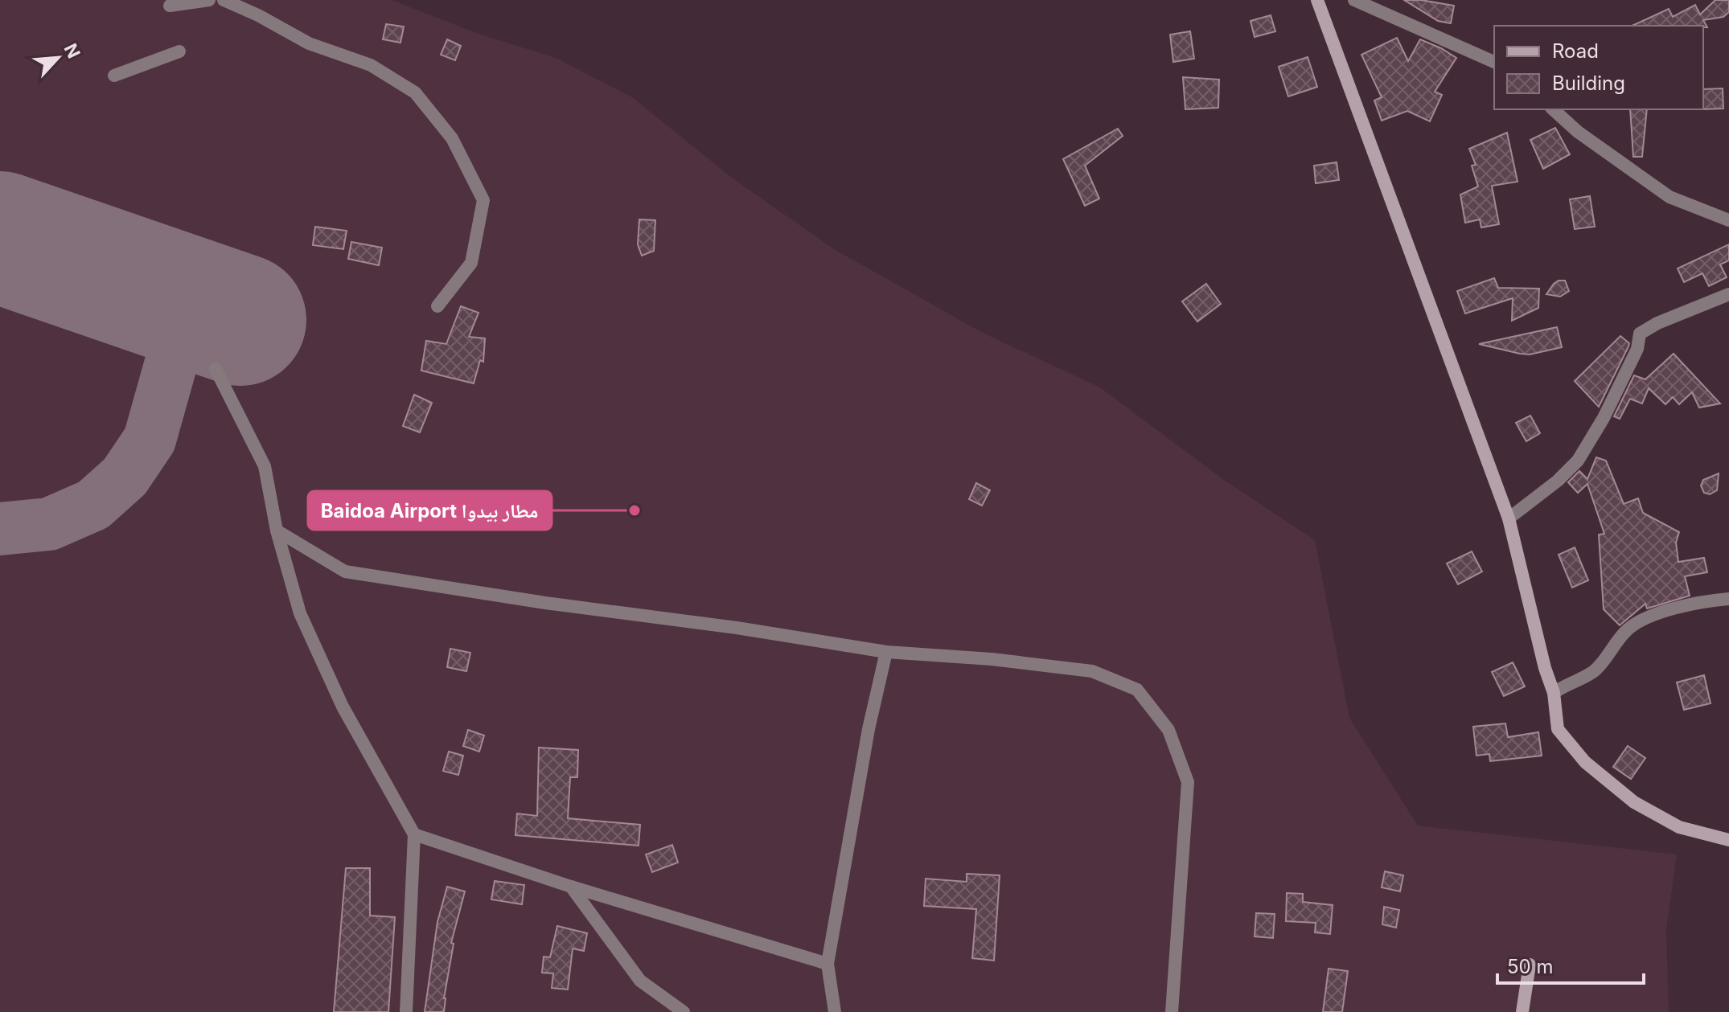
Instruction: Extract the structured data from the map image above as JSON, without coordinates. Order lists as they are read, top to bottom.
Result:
{
  "places": ["Baidoa Airport مطار بيدوا"],
  "legend": ["Road", "Building"],
  "scale_bar": "50 m",
  "north": "top right"
}
